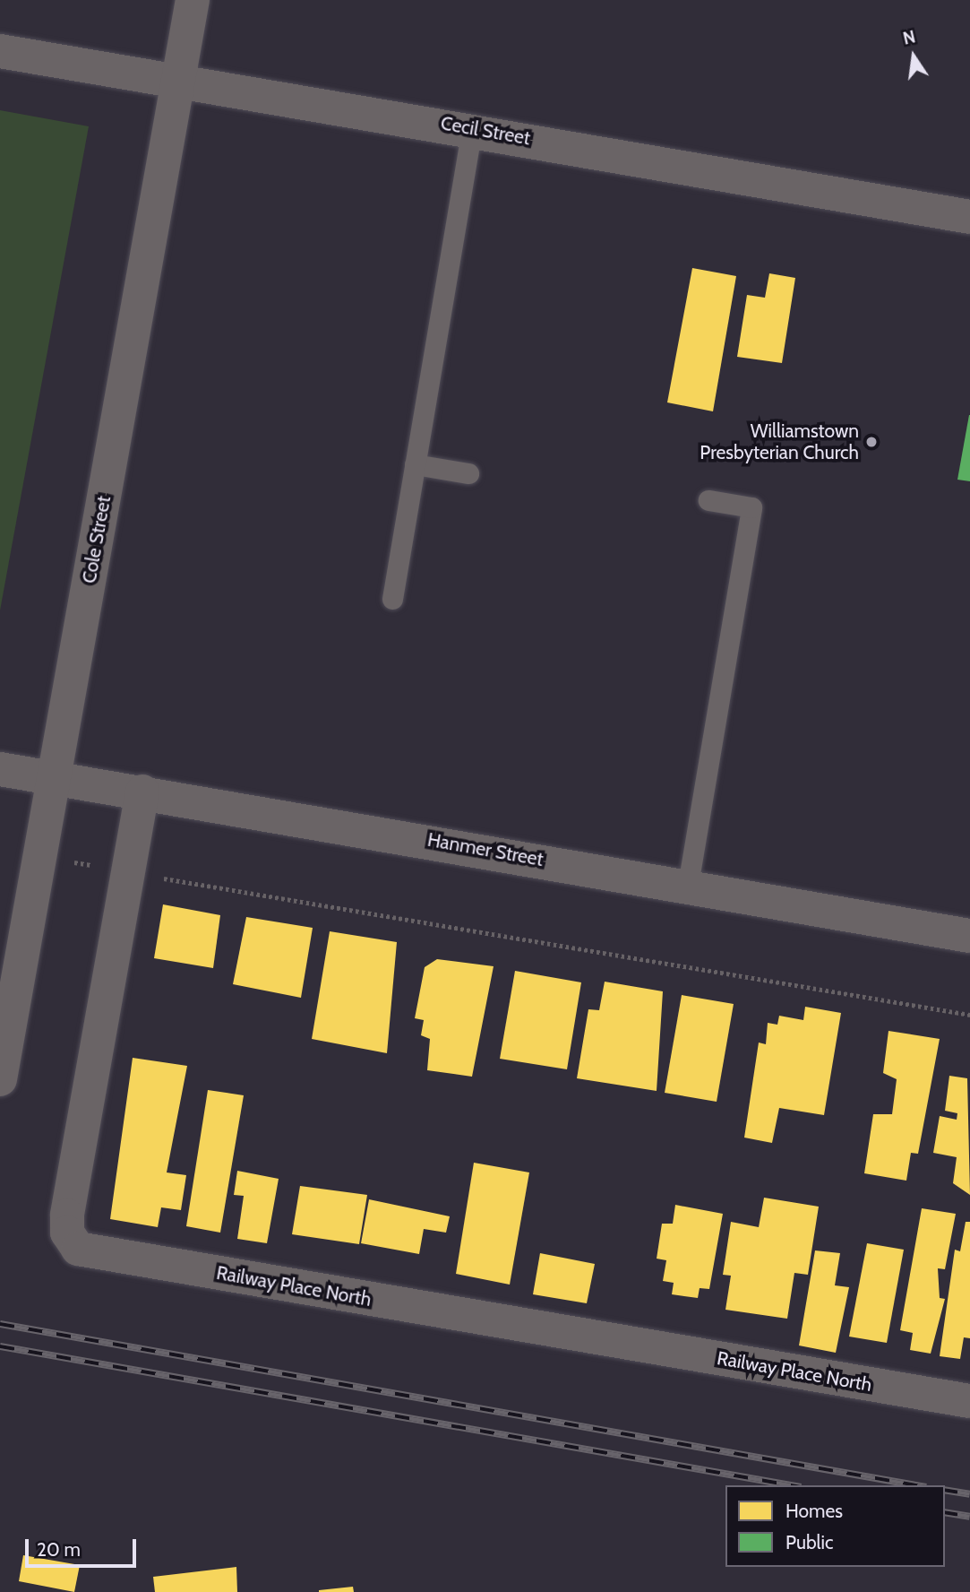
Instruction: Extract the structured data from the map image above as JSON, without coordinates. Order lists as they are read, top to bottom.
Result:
{
  "streets": {
    "street": [
      "Cecil Street",
      "Cole Street",
      "Hanmer Street",
      "Railway Place North"
    ]
  },
  "crossings": [
    ["Cecil Street", "Cole Street"],
    ["Cole Street", "Hanmer Street"],
    ["Hanmer Street", "Railway Place North"]
  ],
  "places": ["Williamstown Presbyterian Church"],
  "legend": ["Homes", "Public"],
  "scale_bar": "20 m",
  "north": "top"
}
